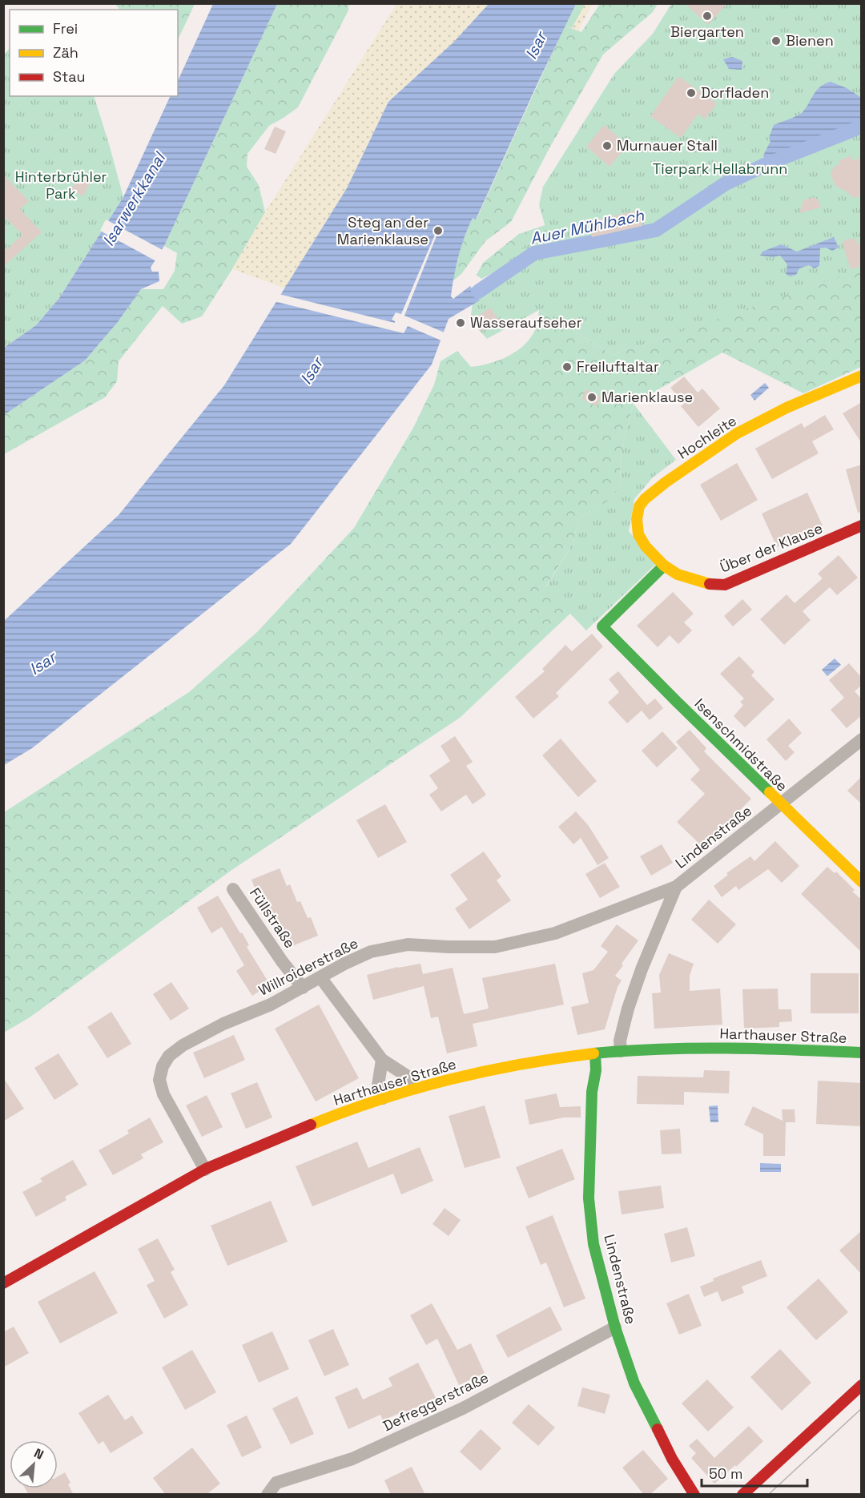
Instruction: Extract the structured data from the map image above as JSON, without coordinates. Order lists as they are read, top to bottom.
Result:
{
  "streets": {
    "street": [
      "Hochleite",
      "Über der Klause",
      "Isenschmidstraße",
      "Lindenstraße",
      "Füllstraße",
      "Willroiderstraße",
      "Harthauser Straße",
      "Defreggerstraße"
    ]
  },
  "crossings": [
    ["Hochleite", "Über der Klause"],
    ["Hochleite", "Isenschmidstraße"],
    ["Über der Klause", "Isenschmidstraße"],
    ["Isenschmidstraße", "Lindenstraße"],
    ["Lindenstraße", "Willroiderstraße"],
    ["Lindenstraße", "Harthauser Straße"],
    ["Lindenstraße", "Defreggerstraße"],
    ["Füllstraße", "Willroiderstraße"],
    ["Willroiderstraße", "Harthauser Straße"]
  ],
  "water": ["Isar", "Isarwerkkanal", "Auer Mühlbach"],
  "parks": ["Tierpark Hellabrunn", "Hinterbrühler Park"],
  "places": [
    "Biergarten",
    "Bienen",
    "Dorfladen",
    "Murnauer Stall",
    "Steg an der Marienklause",
    "Wasseraufseher",
    "Freiluftaltar",
    "Marienklause"
  ],
  "legend": ["Frei", "Zäh", "Stau"],
  "scale_bar": "50 m",
  "north": "top right"
}
